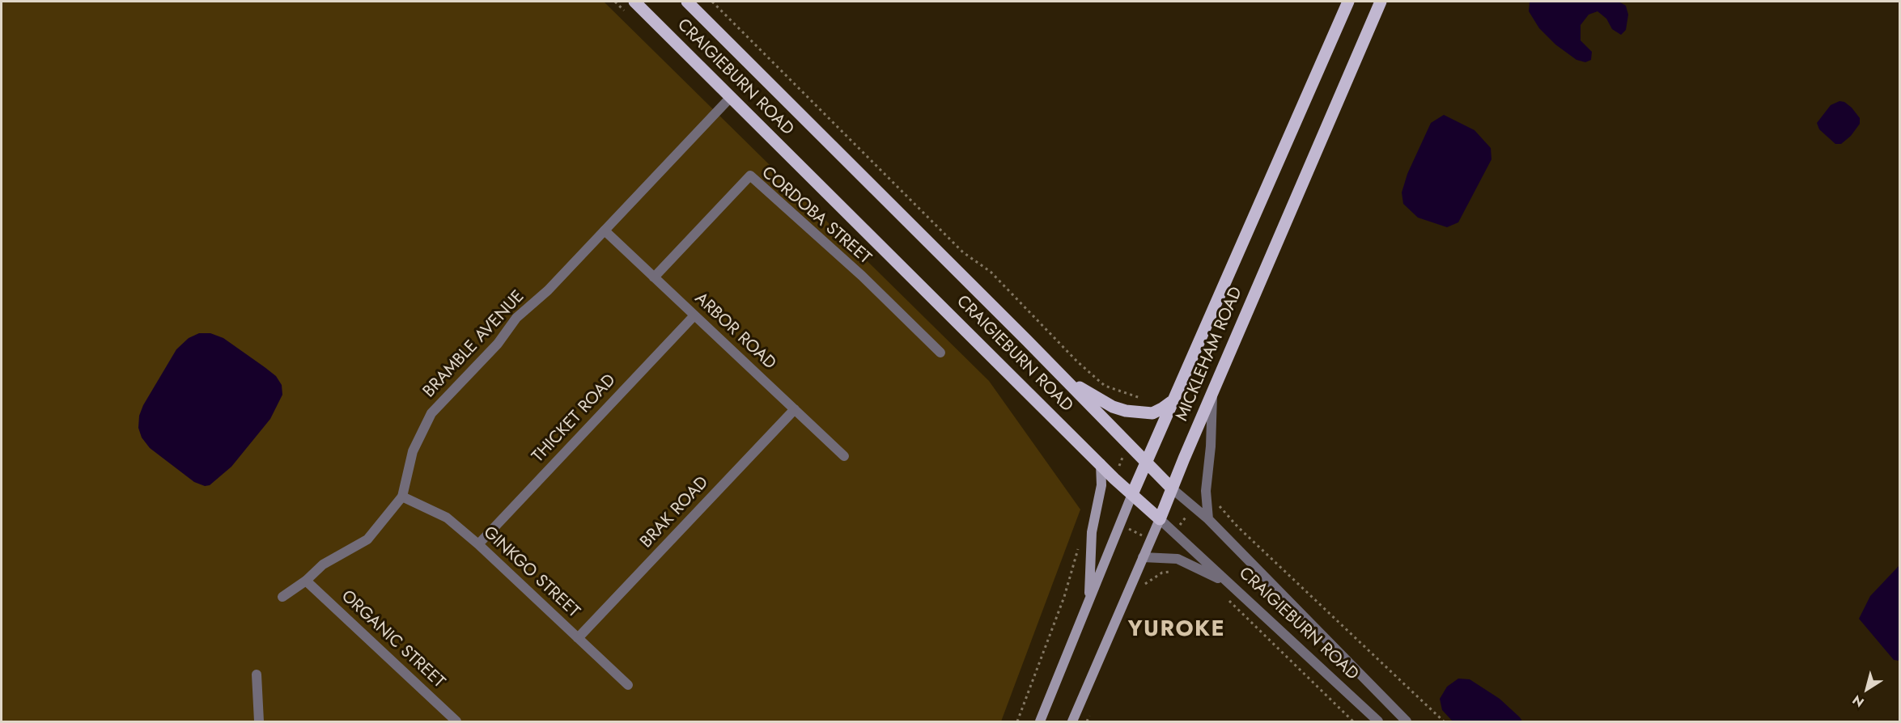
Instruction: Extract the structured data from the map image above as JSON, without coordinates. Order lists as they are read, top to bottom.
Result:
{
  "streets": {
    "main road": ["CRAIGIEBURN ROAD", "MICKLEHAM ROAD"],
    "street": [
      "CORDOBA STREET",
      "ARBOR ROAD",
      "BRAMBLE AVENUE",
      "THICKET ROAD",
      "BRAK ROAD",
      "GINKGO STREET",
      "ORGANIC STREET"
    ]
  },
  "crossings": [
    ["CRAIGIEBURN ROAD", "BRAMBLE AVENUE"],
    ["CRAIGIEBURN ROAD", "MICKLEHAM ROAD"],
    ["CORDOBA STREET", "ARBOR ROAD"],
    ["ARBOR ROAD", "BRAMBLE AVENUE"],
    ["ARBOR ROAD", "THICKET ROAD"],
    ["ARBOR ROAD", "BRAK ROAD"],
    ["BRAMBLE AVENUE", "GINKGO STREET"],
    ["BRAMBLE AVENUE", "ORGANIC STREET"],
    ["THICKET ROAD", "GINKGO STREET"],
    ["BRAK ROAD", "GINKGO STREET"]
  ],
  "districts": ["YUROKE"],
  "north": "bottom left"
}
